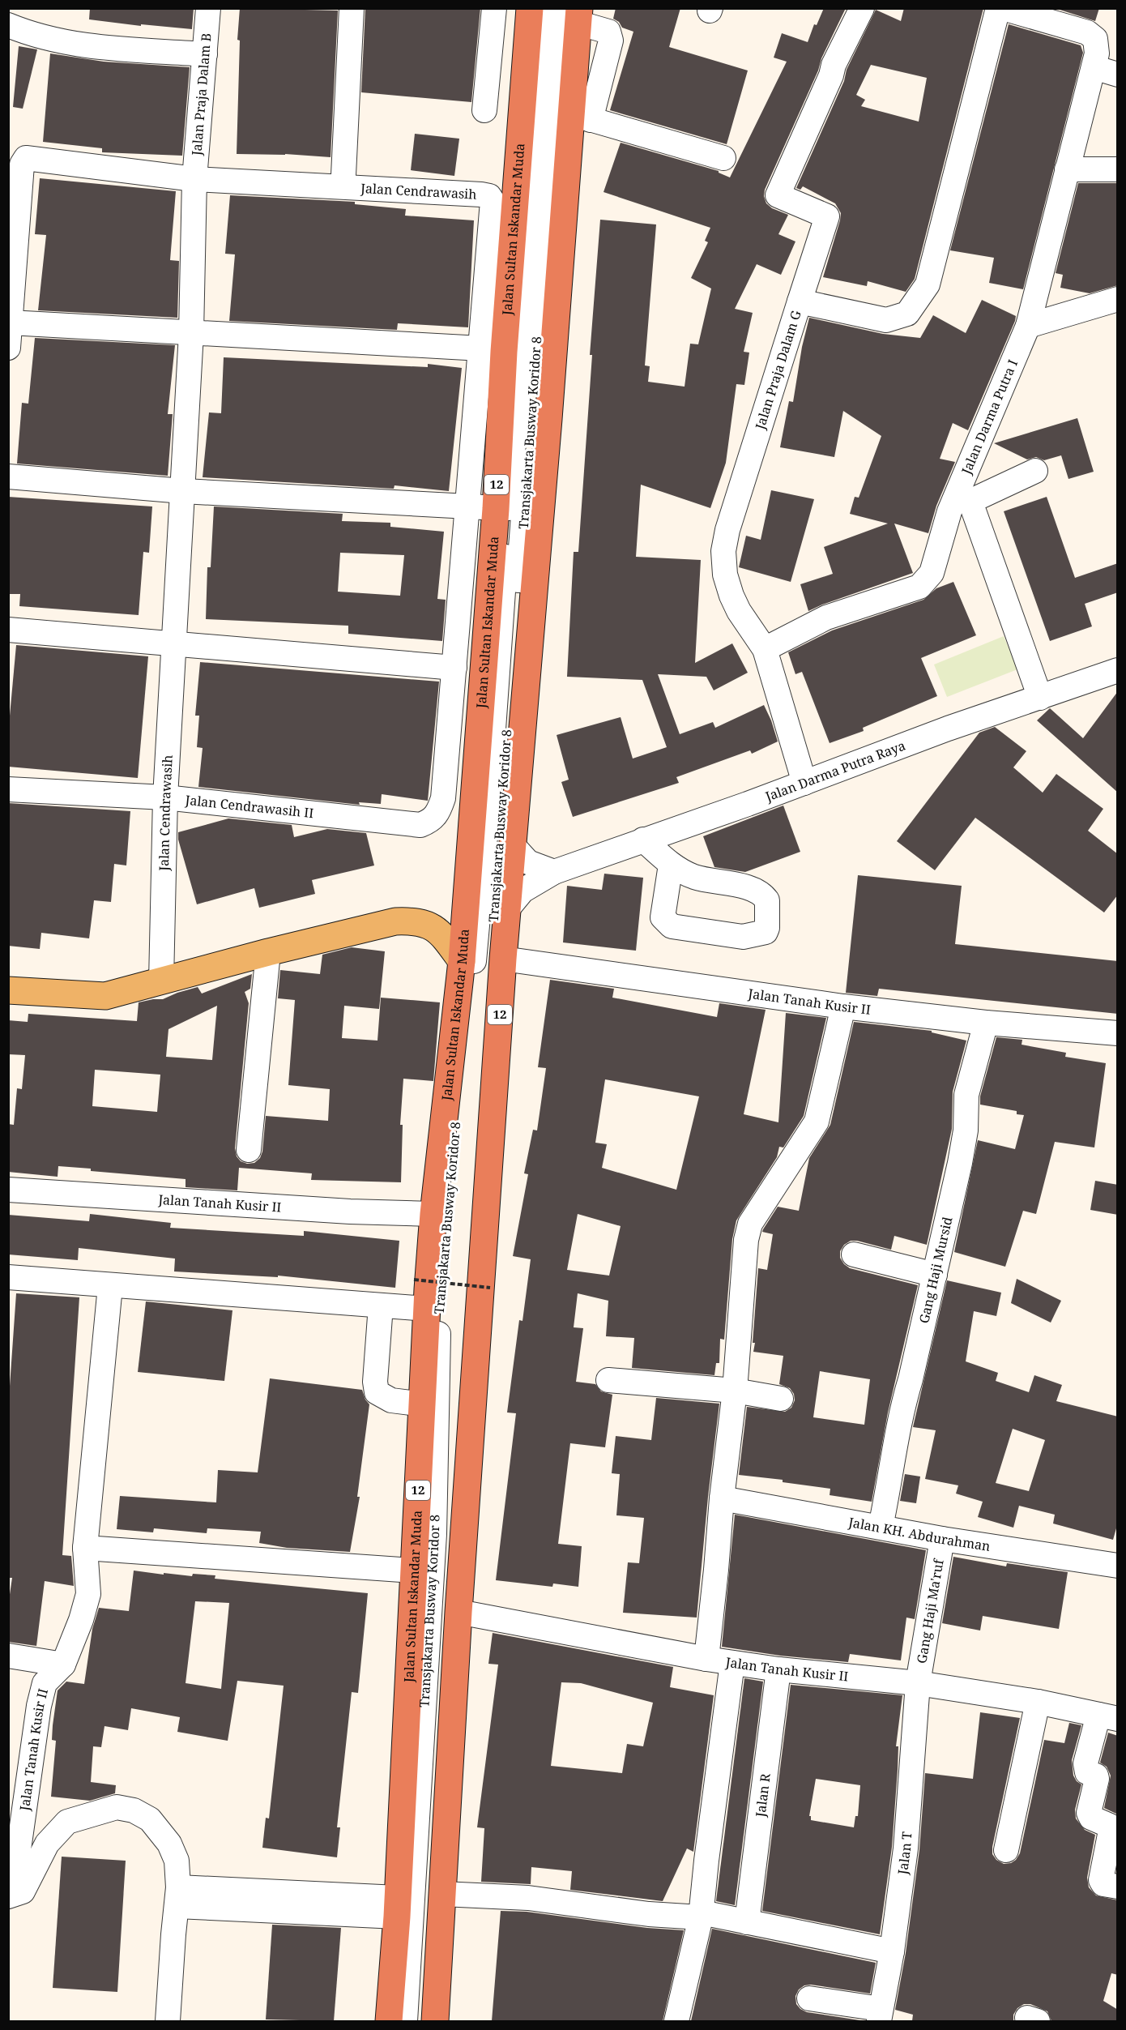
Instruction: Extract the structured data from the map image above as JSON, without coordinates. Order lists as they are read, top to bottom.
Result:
{
  "streets": {
    "highway": ["Jalan Sultan Iskandar Muda", "12"],
    "street": [
      "Jalan Praja Dalam B",
      "Jalan Cendrawasih",
      "Jalan Praja Dalam G",
      "Jalan Darma Putra I",
      "Transjakarta Busway Koridor 8",
      "Jalan Darma Putra Raya",
      "Jalan Cendrawasih II",
      "Jalan Tanah Kusir II",
      "Gang Haji Mursid",
      "Jalan KH. Abdurahman",
      "Gang Haji Ma'ruf",
      "Jalan R",
      "Jalan T"
    ]
  },
  "crossings": [
    ["Jalan Praja Dalam B", "Jalan Cendrawasih"],
    ["Jalan Cendrawasih", "Jalan Cendrawasih II"],
    ["Jalan Sultan Iskandar Muda", "Jalan Tanah Kusir II"],
    ["Jalan Praja Dalam G", "Jalan Darma Putra I"],
    ["Transjakarta Busway Koridor 8", "12"],
    ["12", "Jalan Darma Putra Raya"],
    ["12", "Jalan Tanah Kusir II"],
    ["Jalan Tanah Kusir II", "Gang Haji Mursid"],
    ["Jalan Tanah Kusir II", "Gang Haji Ma'ruf"],
    ["Jalan Tanah Kusir II", "Jalan R"],
    ["Jalan Tanah Kusir II", "Jalan T"],
    ["Gang Haji Mursid", "Jalan KH. Abdurahman"],
    ["Jalan KH. Abdurahman", "Gang Haji Ma'ruf"],
    ["Gang Haji Ma'ruf", "Jalan T"]
  ]
}
